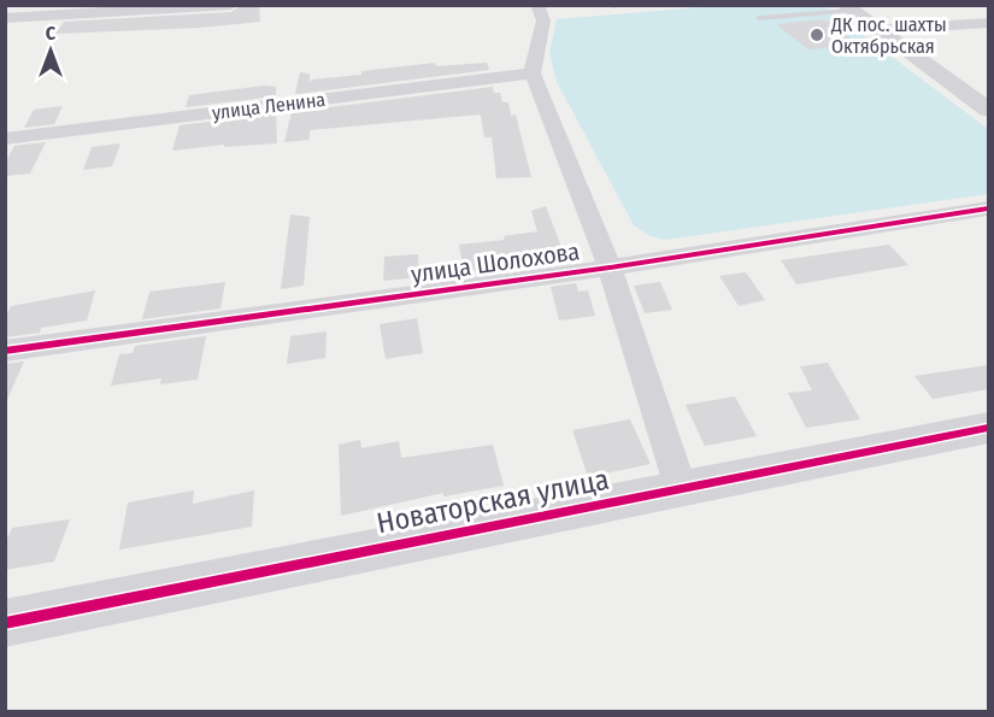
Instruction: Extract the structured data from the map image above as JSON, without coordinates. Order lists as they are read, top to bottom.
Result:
{
  "streets": {
    "street": ["улица Ленина", "улица Шолохова", "Новаторская улица"]
  },
  "places": ["ДК пос. шахты Октябрьская"],
  "north": "top"
}
